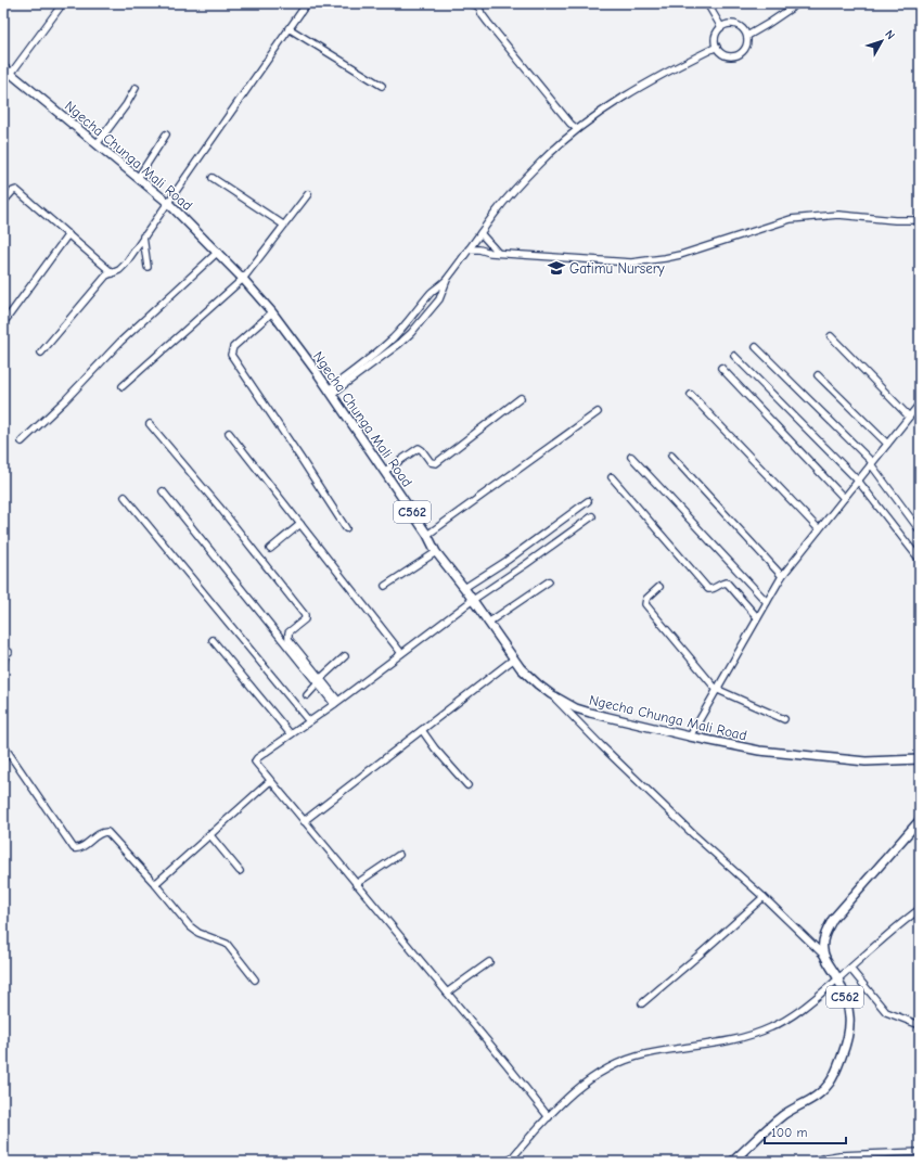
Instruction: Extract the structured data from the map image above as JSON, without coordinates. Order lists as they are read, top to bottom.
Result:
{
  "streets": {
    "main road": ["Ngecha Chunga Mali Road", "C562"]
  },
  "places": {
    "school or university": ["Gatimu Nursery"]
  },
  "scale_bar": "100 m",
  "north": "top right"
}
